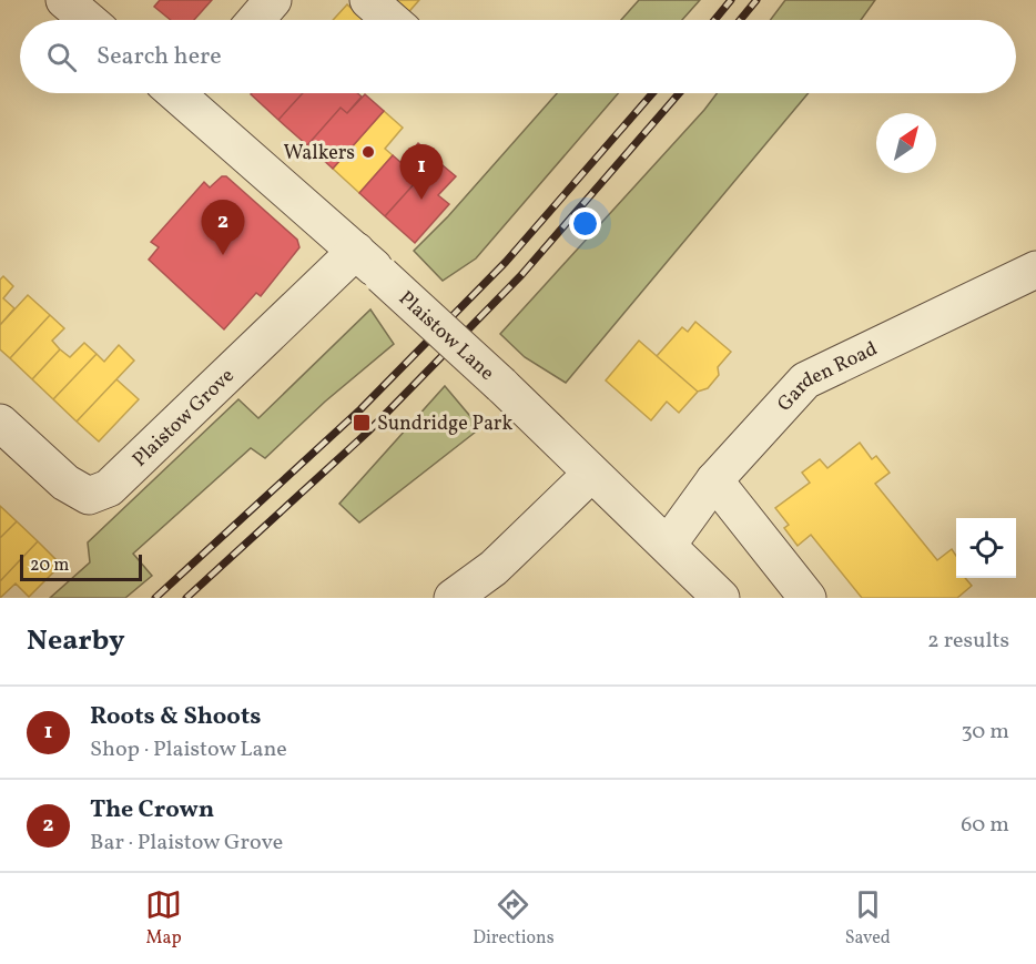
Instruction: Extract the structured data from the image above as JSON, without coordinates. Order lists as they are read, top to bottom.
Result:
{
  "streets": {
    "street": ["Plaistow Lane", "Garden Road", "Plaistow Grove"]
  },
  "crossings": [
    ["Plaistow Lane", "Garden Road"],
    ["Plaistow Lane", "Plaistow Grove"]
  ],
  "places": {
    "other": ["Walkers"],
    "transit": ["Sundridge Park"]
  },
  "scale_bar": "20 m",
  "north": "top right",
  "page": {
    "search": "Search here",
    "pins": ["1", "2"],
    "scale": "20 m",
    "heading": ["Nearby", "2 results"],
    "list": [
      {
        "mark": "1",
        "name": "Roots & Shoots",
        "note": "Shop · Plaistow Lane",
        "value": "30 m"
      },
      {
        "mark": "2",
        "name": "The Crown",
        "note": "Bar · Plaistow Grove",
        "value": "60 m"
      }
    ],
    "nav": ["Map", "Directions", "Saved"]
  }
}
